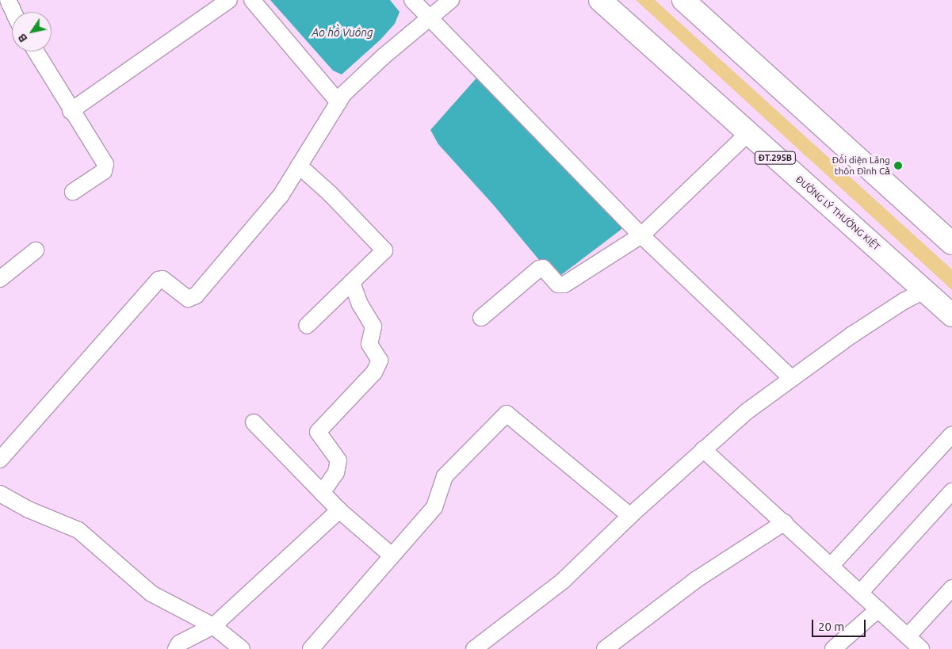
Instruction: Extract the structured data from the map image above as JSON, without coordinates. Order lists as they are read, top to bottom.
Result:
{
  "streets": {
    "main road": ["ĐT.295B", "ĐƯỜNG LÝ THƯỜNG KIỆT"]
  },
  "water": ["Ao hồ Vuông"],
  "places": ["Đối diện Lăng thôn Đình Cả"],
  "scale_bar": "20 m",
  "north": "bottom left"
}
